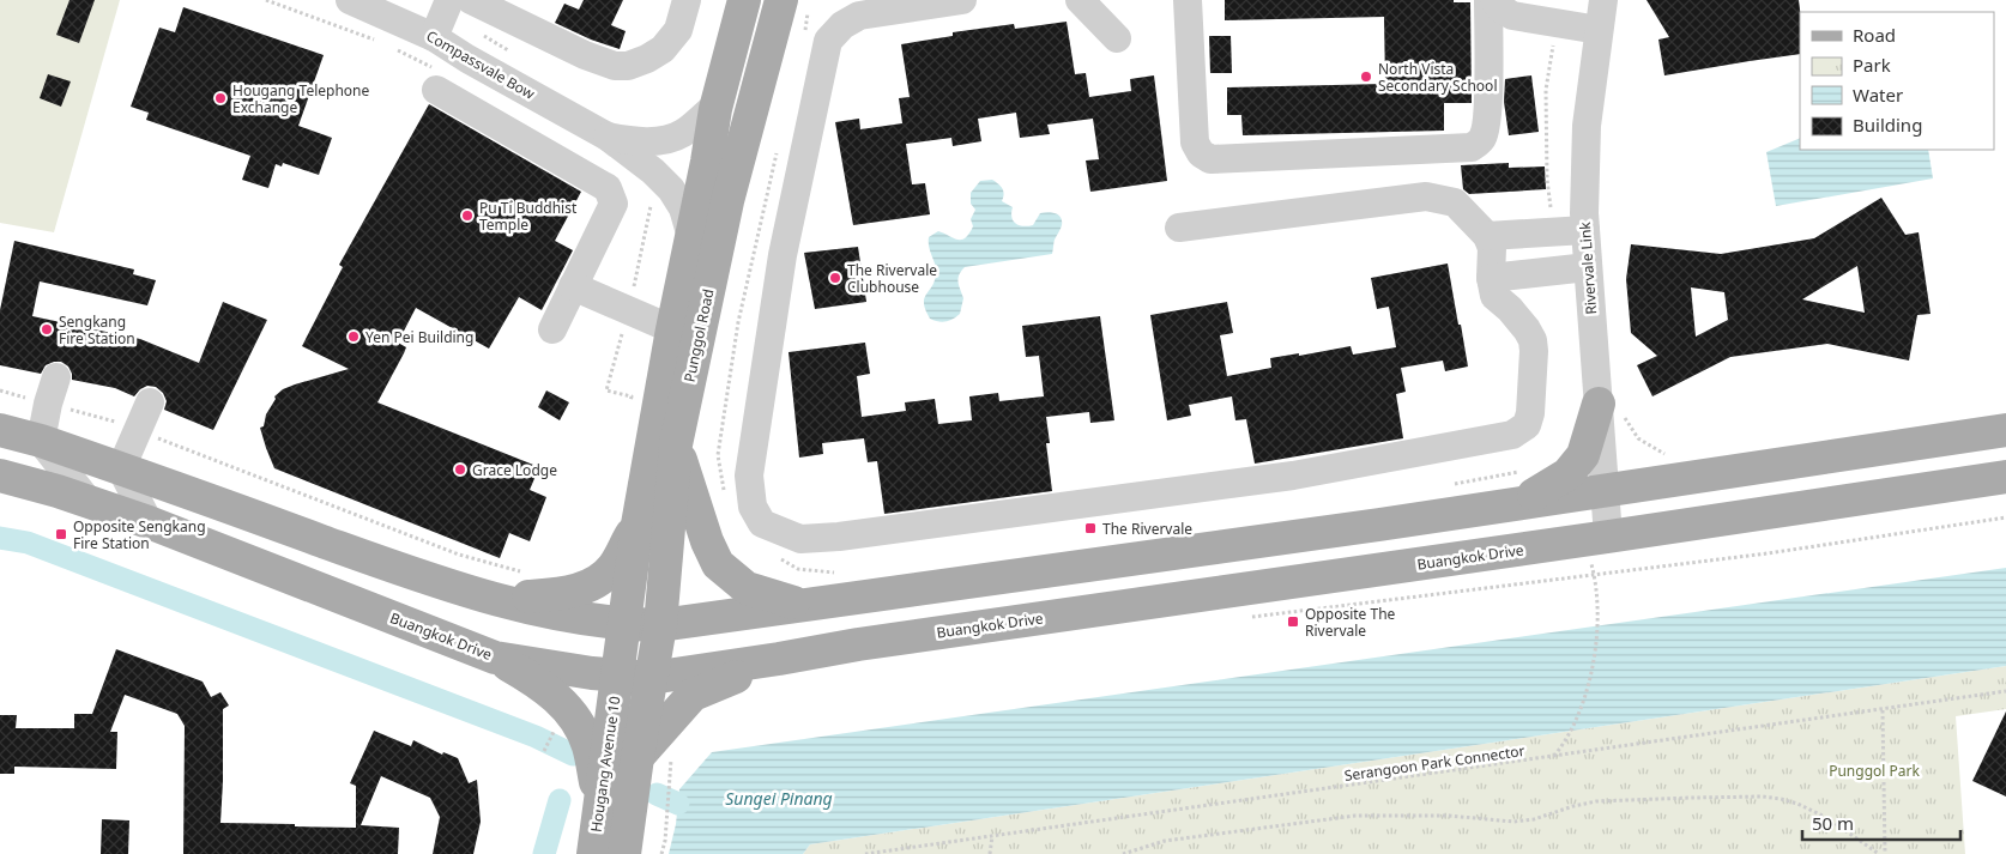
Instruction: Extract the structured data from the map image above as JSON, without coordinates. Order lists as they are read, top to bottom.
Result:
{
  "streets": {
    "main road": ["Punggol Road", "Buangkok Drive", "Hougang Avenue 10"],
    "street": ["Compassvale Bow", "Rivervale Link"],
    "path": ["Serangoon Park Connector"]
  },
  "crossings": [
    ["Compassvale Bow", "Punggol Road"],
    ["Rivervale Link", "Buangkok Drive"],
    ["Punggol Road", "Buangkok Drive"],
    ["Punggol Road", "Hougang Avenue 10"],
    ["Buangkok Drive", "Hougang Avenue 10"]
  ],
  "water": ["Sungei Pinang"],
  "parks": ["Punggol Park"],
  "places": {
    "other": [
      "North Vista Secondary School",
      "Hougang Telephone Exchange",
      "Pu Ti Buddhist Temple",
      "The Rivervale Clubhouse",
      "Sengkang Fire Station",
      "Yen Pei Building",
      "Grace Lodge"
    ],
    "transit": ["The Rivervale", "Opposite Sengkang Fire Station", "Opposite The Rivervale"]
  },
  "legend": [
    "Road",
    "Park",
    "Water",
    "Building"
  ],
  "scale_bar": "50 m"
}
